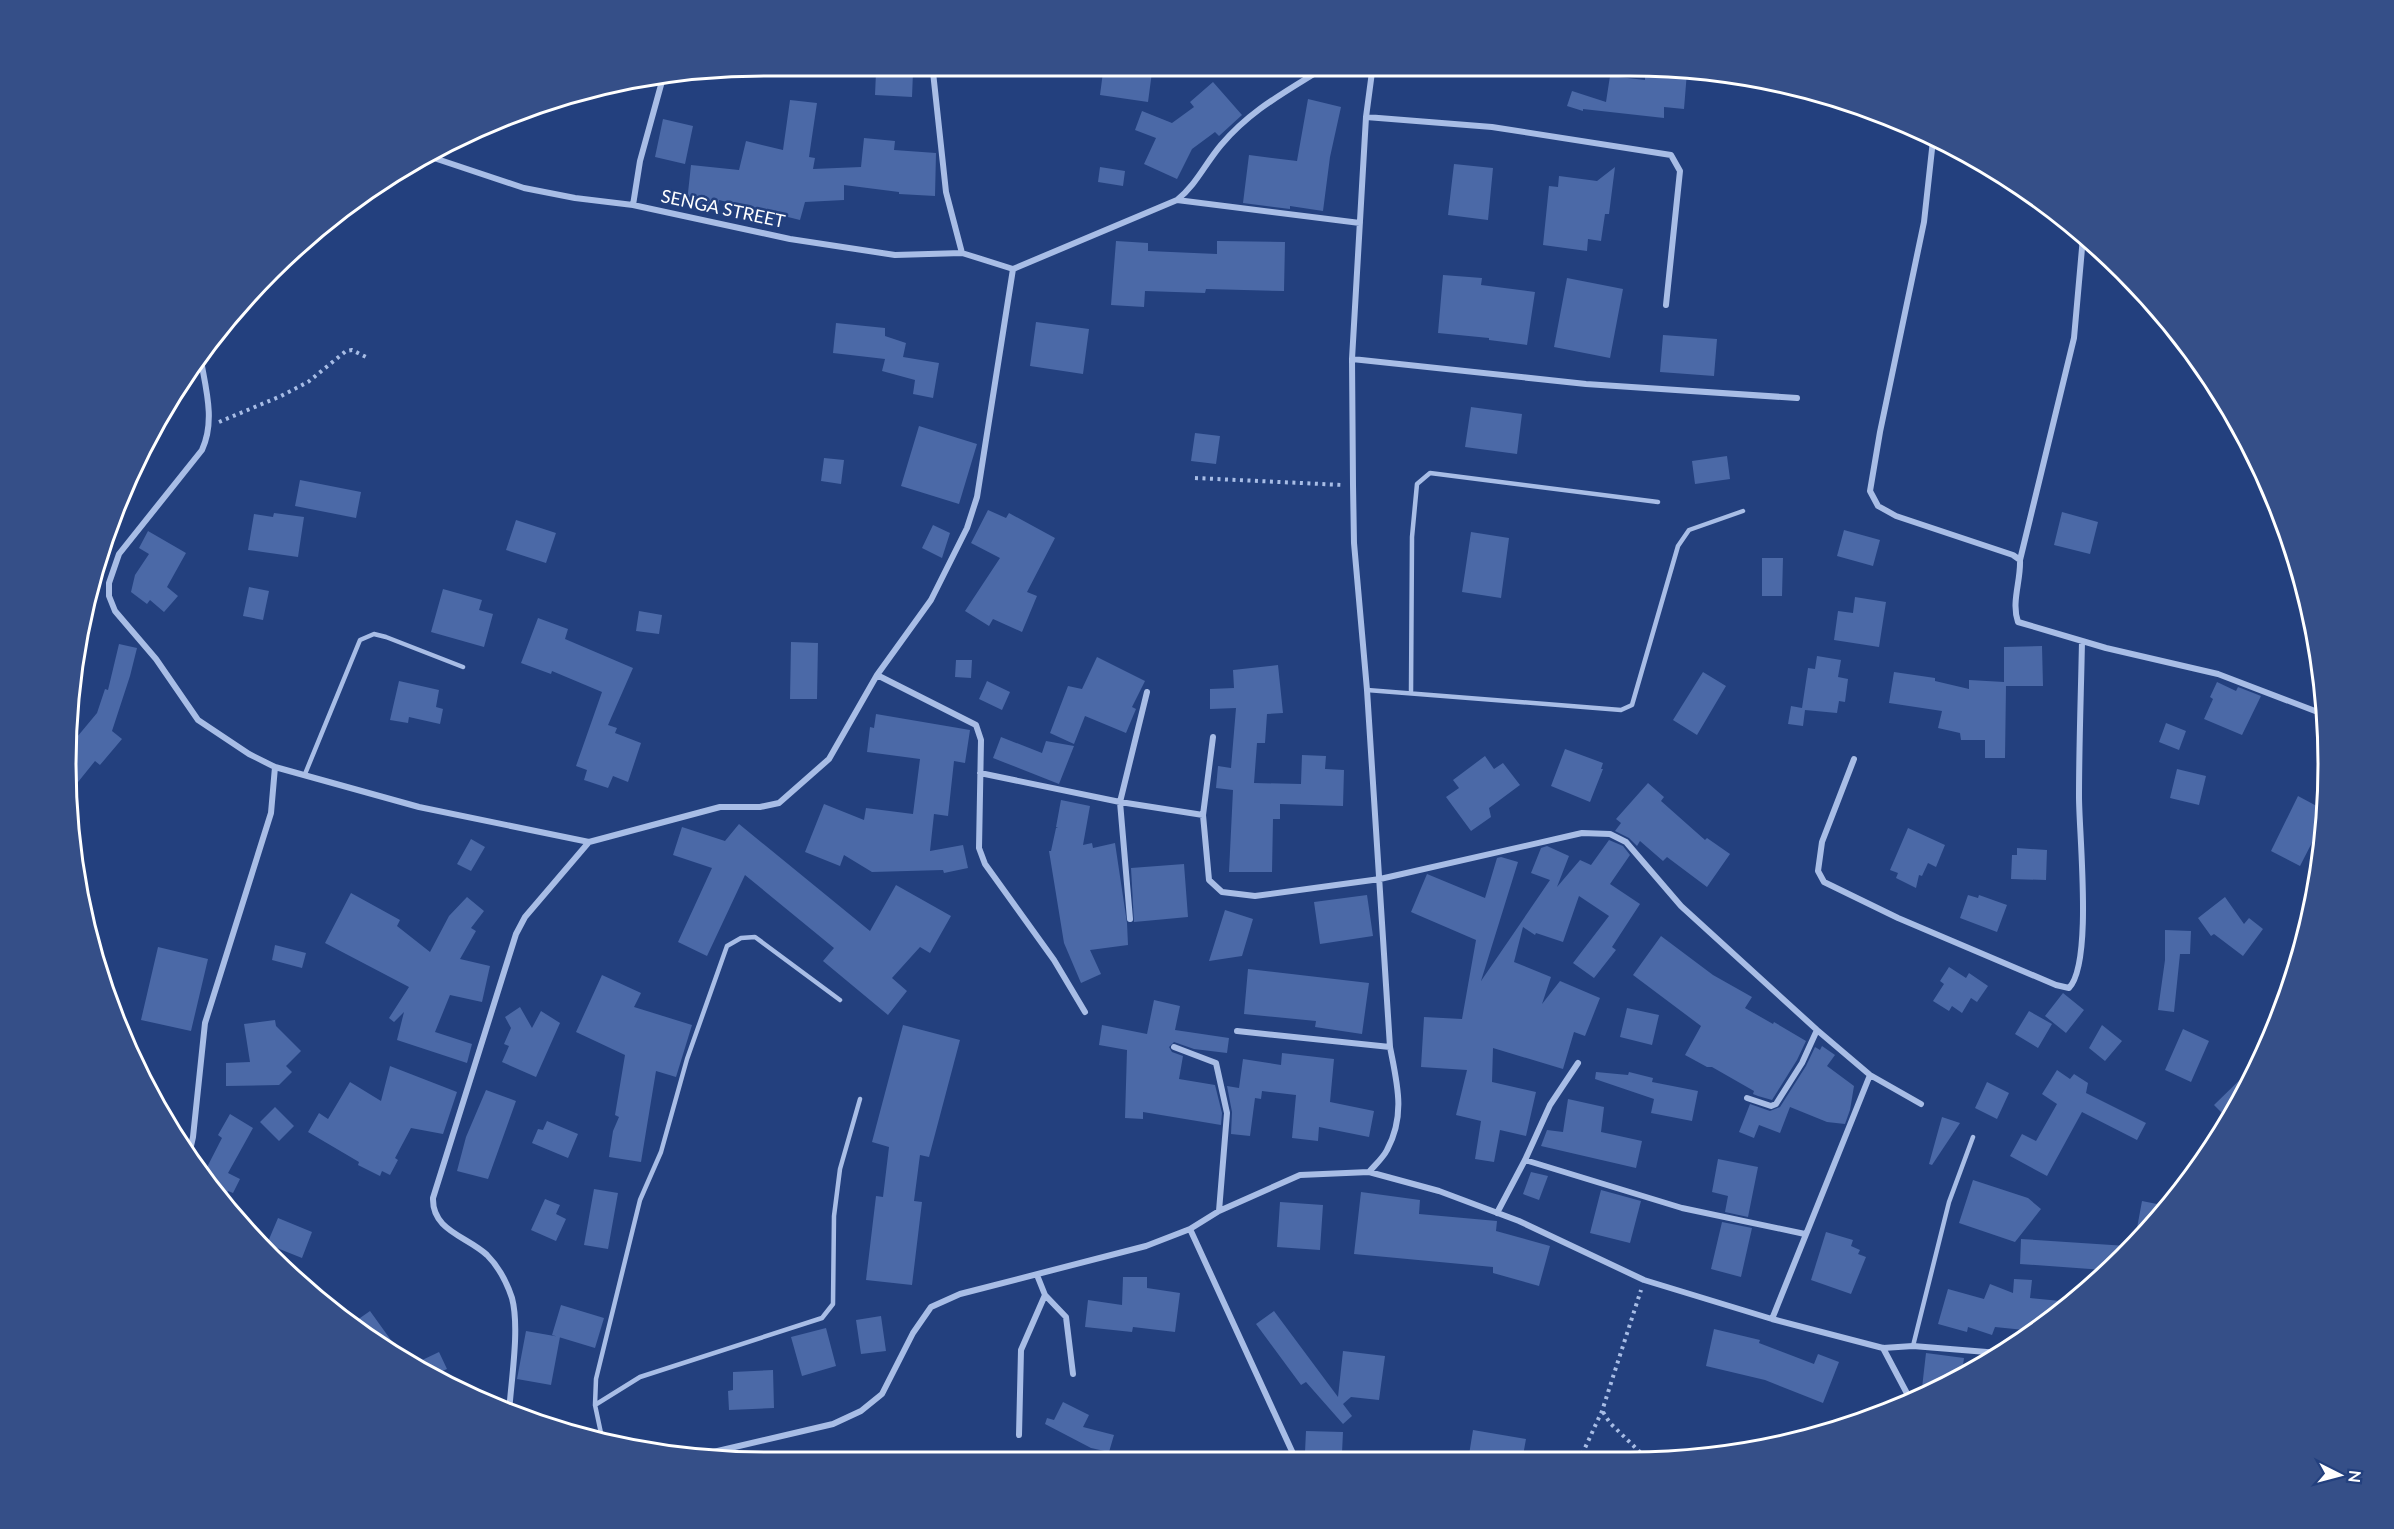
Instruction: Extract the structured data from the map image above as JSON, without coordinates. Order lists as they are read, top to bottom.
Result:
{
  "streets": {
    "street": ["SENGA STREET"]
  },
  "north": "right"
}
